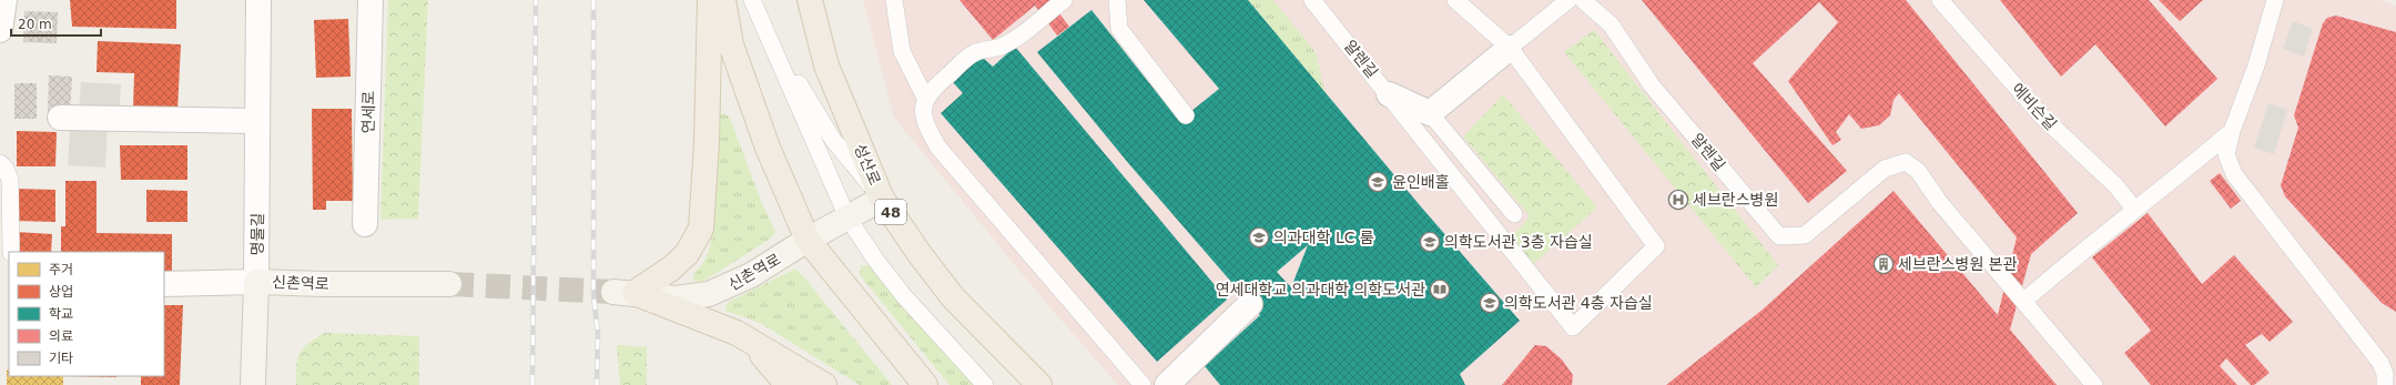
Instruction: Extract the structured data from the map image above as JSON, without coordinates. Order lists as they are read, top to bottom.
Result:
{
  "streets": {
    "main road": ["성산로", "48", "신촌역로"],
    "street": ["연세로", "명물길"],
    "lane": ["알렌길", "에비슨길"]
  },
  "crossings": [
    ["성산로", "신촌역로"],
    ["명물길", "신촌역로"]
  ],
  "places": {
    "school or university": [
      "윤인배홀",
      "의과대학 LC 룸",
      "의학도서관 3층 자습실",
      "의학도서관 4층 자습실"
    ],
    "hospital": ["세브란스병원"],
    "building": ["세브란스병원 본관"],
    "library": ["연세대학교 의과대학 의학도서관"]
  },
  "legend": [
    "주거",
    "상업",
    "학교",
    "의료",
    "기타"
  ],
  "scale_bar": "20 m"
}
